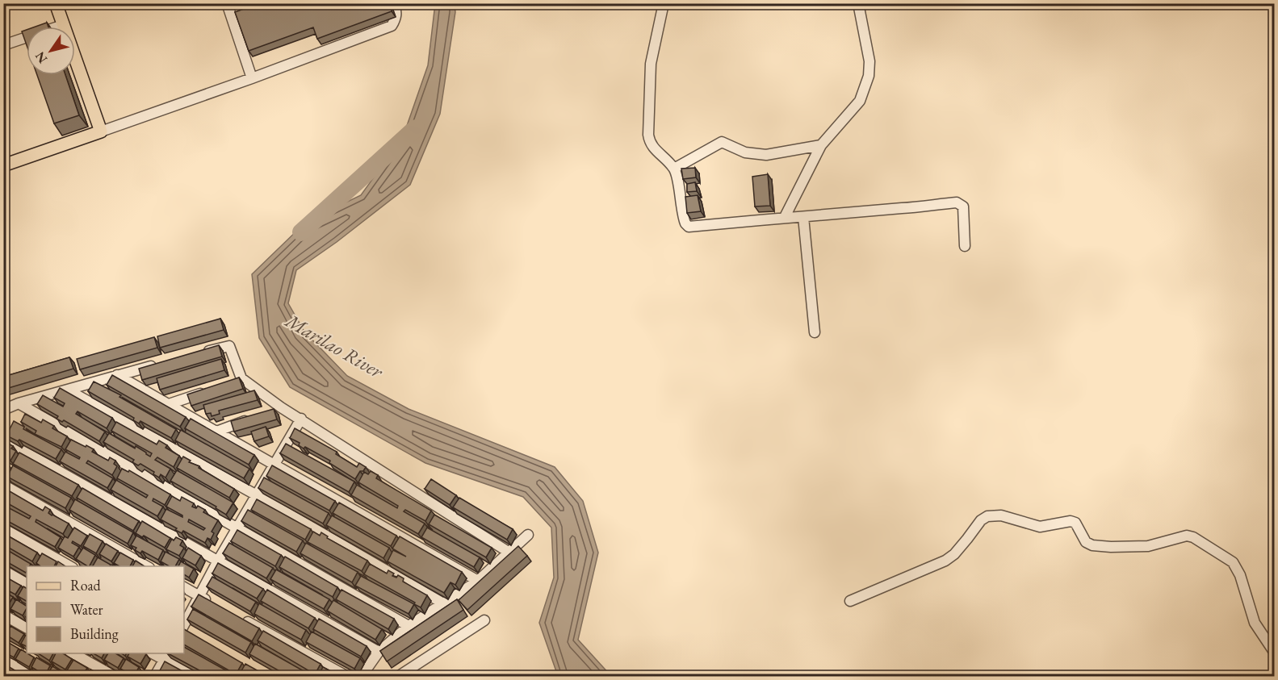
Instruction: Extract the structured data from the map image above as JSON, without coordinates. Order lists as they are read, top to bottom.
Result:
{
  "water": ["Marilao River"],
  "legend": ["Road", "Water", "Building"],
  "north": "bottom left"
}
